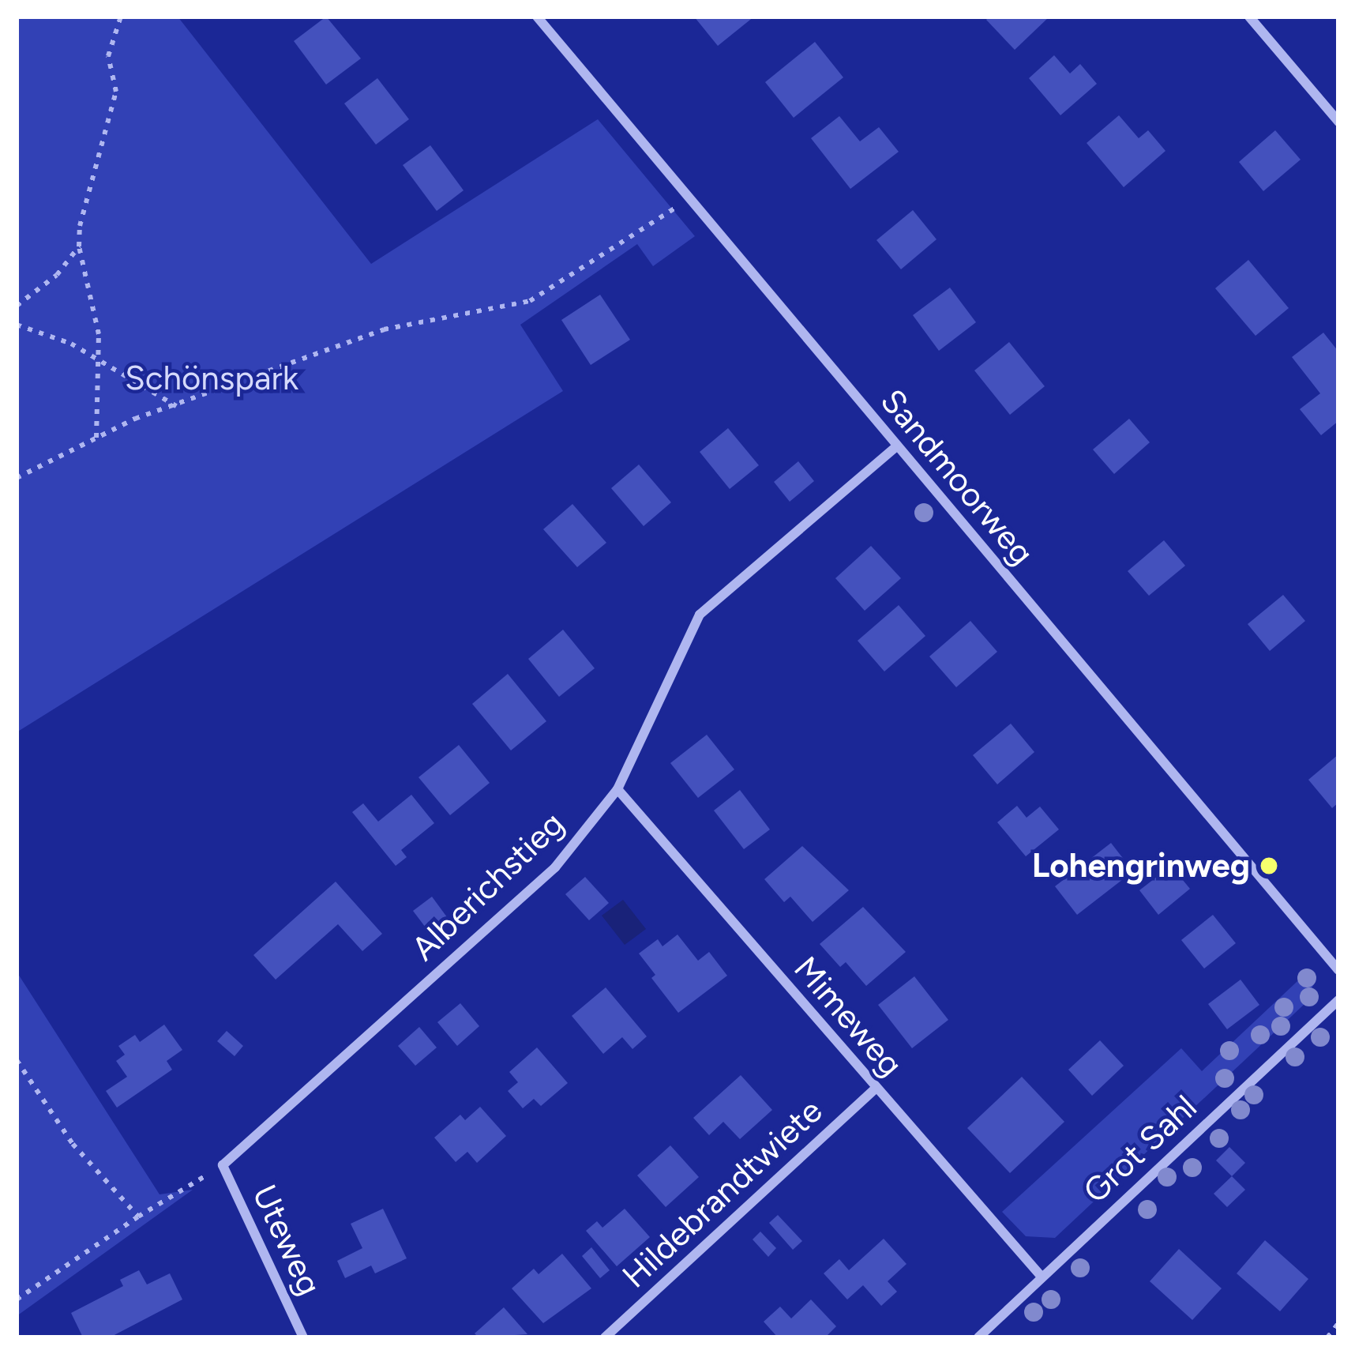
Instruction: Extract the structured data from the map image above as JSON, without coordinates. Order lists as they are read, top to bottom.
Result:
{
  "streets": {
    "street": [
      "Sandmoorweg",
      "Alberichstieg",
      "Mimeweg",
      "Grot Sahl",
      "Hildebrandtwiete",
      "Uteweg"
    ]
  },
  "crossings": [
    ["Sandmoorweg", "Alberichstieg"],
    ["Alberichstieg", "Mimeweg"],
    ["Alberichstieg", "Uteweg"],
    ["Mimeweg", "Grot Sahl"],
    ["Mimeweg", "Hildebrandtwiete"]
  ],
  "parks": ["Schönspark"],
  "places": ["Lohengrinweg"]
}
